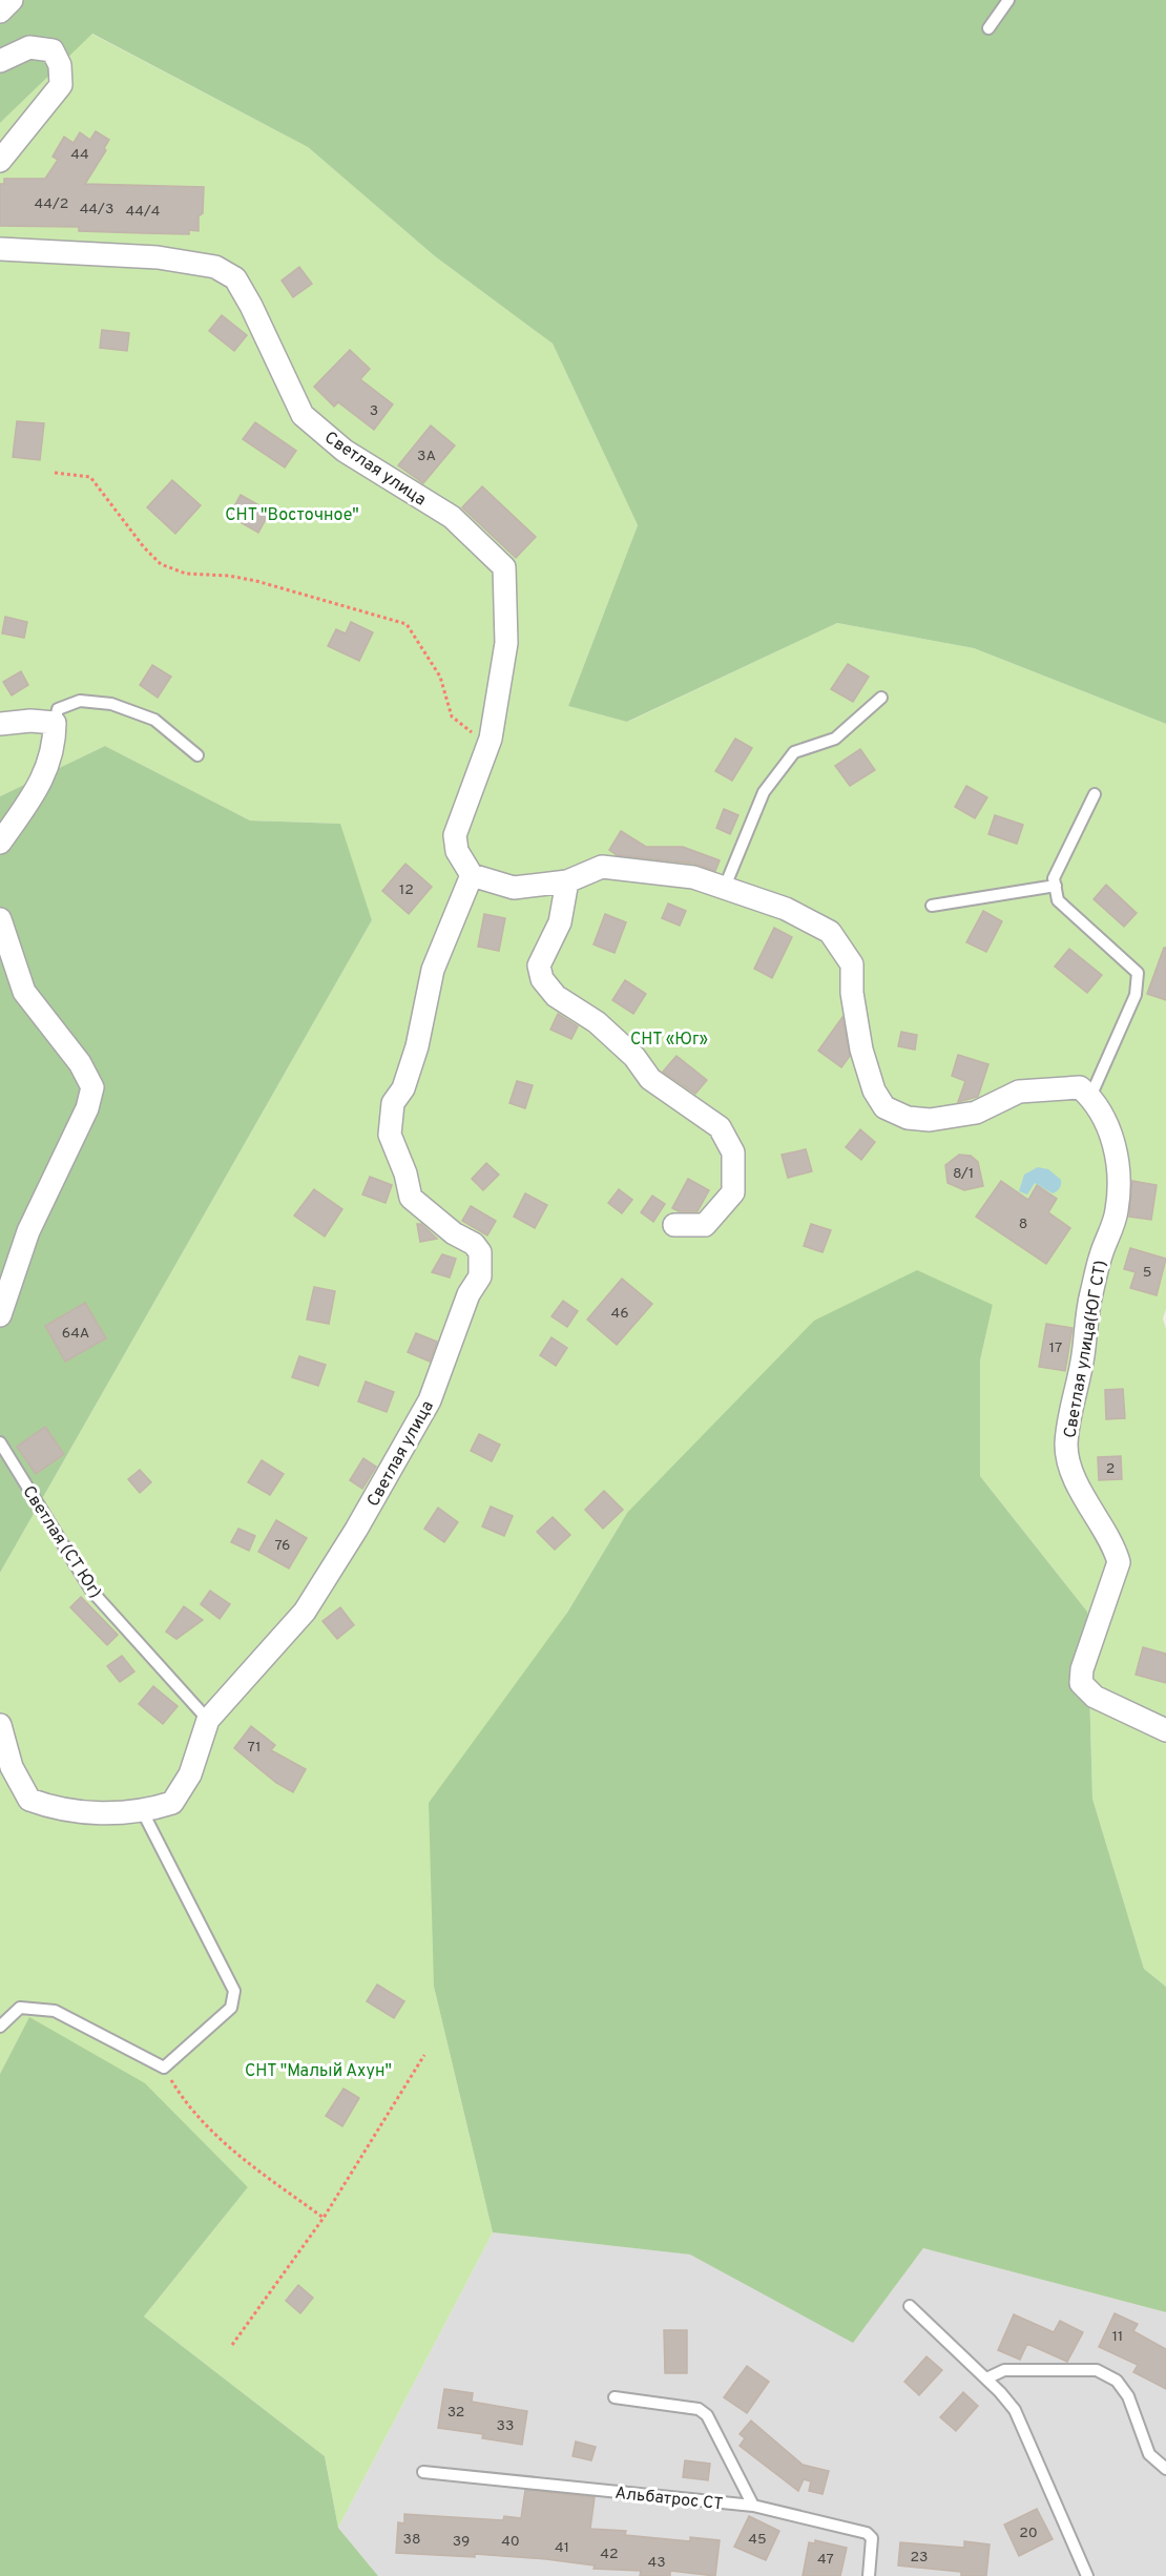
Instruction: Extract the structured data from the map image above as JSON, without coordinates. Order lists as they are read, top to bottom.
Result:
{
  "streets": {
    "street": ["Светлая улица", "Светлая улица(ЮГ СТ)"],
    "lane": ["Светлая (СТ Юг)", "Альбатрос СТ"]
  },
  "crossings": [
    ["Светлая улица", "Светлая (СТ Юг)"]
  ],
  "parks": ["СНТ \"Восточное\"", "СНТ «Юг»", "СНТ \"Малый Ахун\""],
  "house_numbers": [
    "44",
    "44/2",
    "44/3",
    "44/4",
    "3",
    "3А",
    "12",
    "8/1",
    "8",
    "5",
    "46",
    "64А",
    "17",
    "2",
    "76",
    "71",
    "11",
    "32",
    "33",
    "20",
    "38",
    "45",
    "39",
    "40",
    "41",
    "42",
    "23",
    "47",
    "43"
  ]
}
